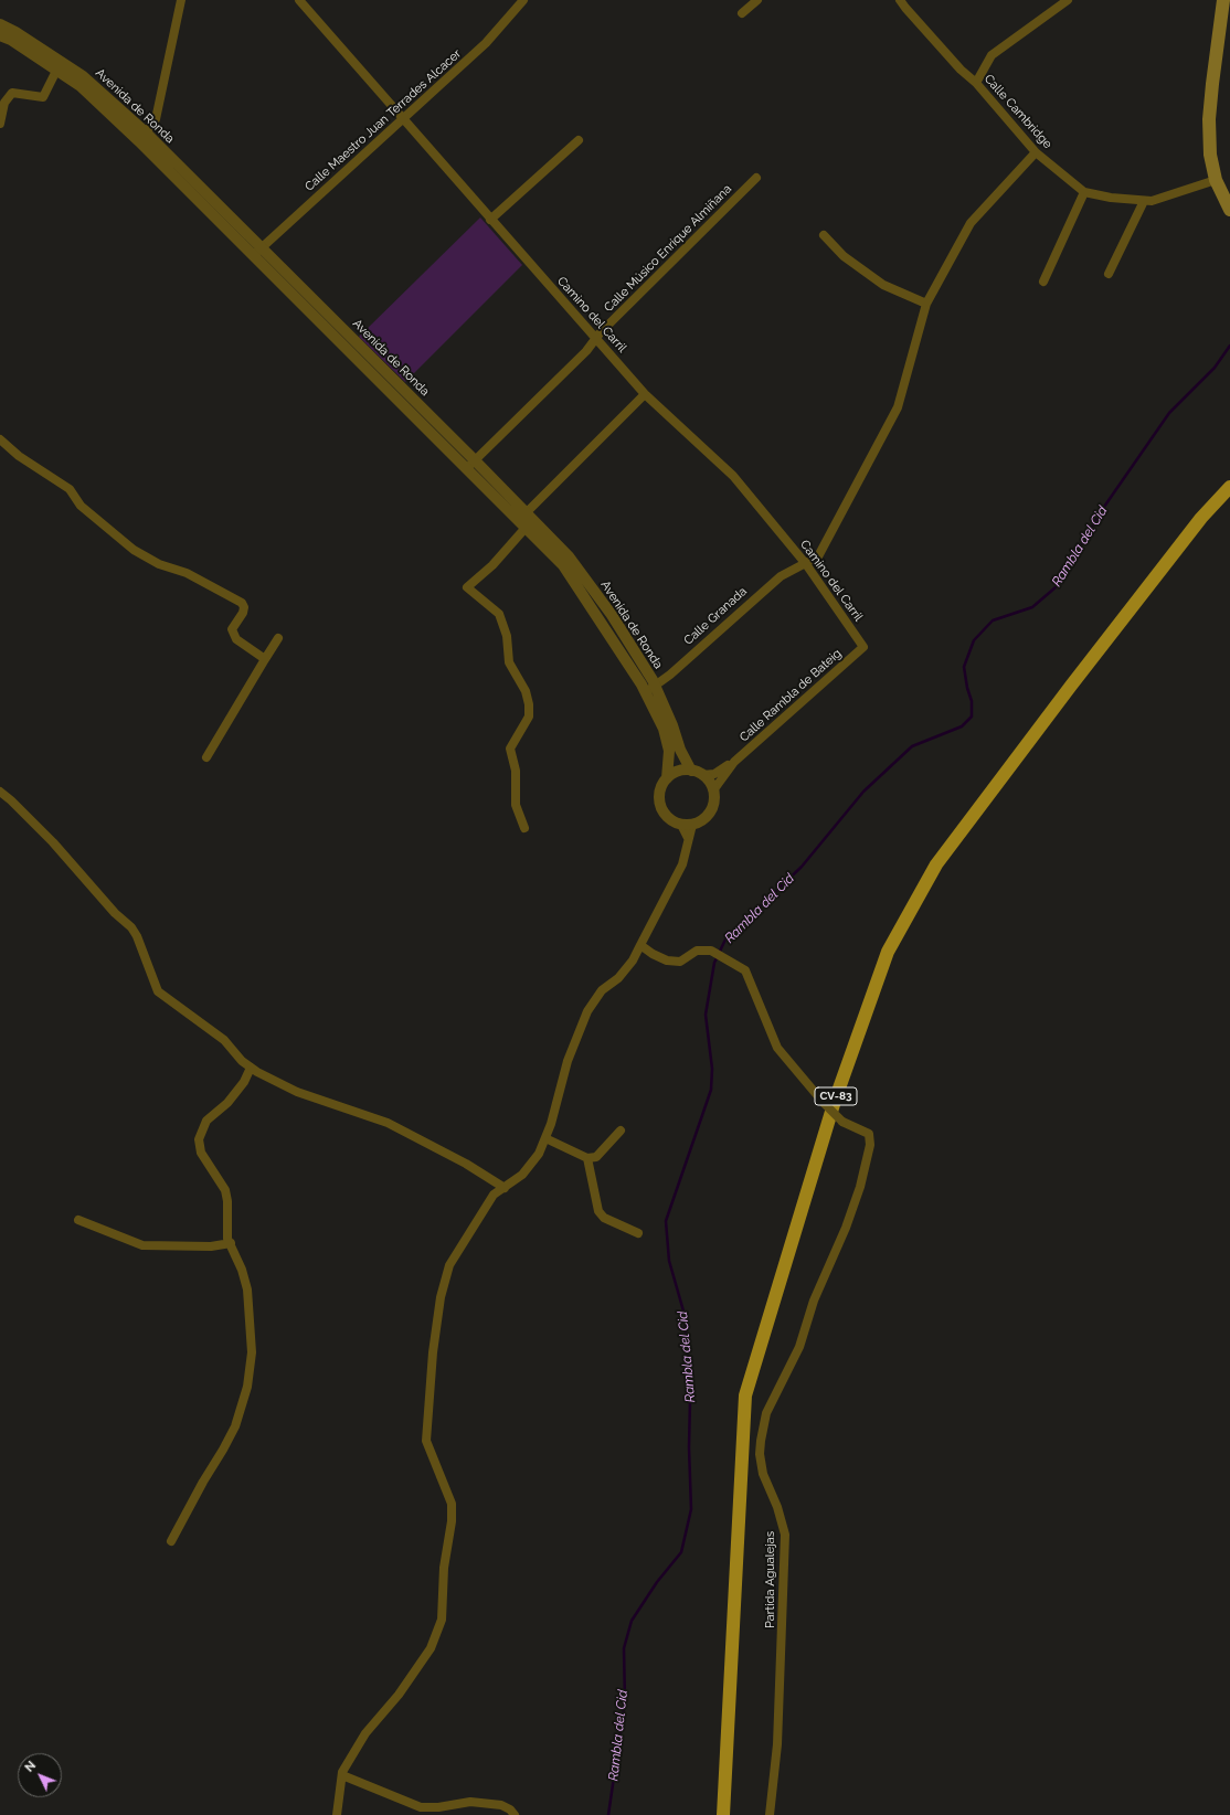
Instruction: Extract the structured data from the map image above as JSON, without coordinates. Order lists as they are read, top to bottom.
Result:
{
  "streets": {
    "main road": ["CV-83"],
    "street": [
      "Avenida de Ronda",
      "Calle Cambridge",
      "Calle Maestro Juan Terrades Alcacer",
      "Calle Músico Enrique Almiñana",
      "Camino del Carril",
      "Calle Granada",
      "Calle Rambla de Bateig",
      "Partida Agualejas"
    ]
  },
  "crossings": [
    ["Avenida de Ronda", "Calle Maestro Juan Terrades Alcacer"],
    ["Avenida de Ronda", "Calle Músico Enrique Almiñana"],
    ["Avenida de Ronda", "Calle Granada"],
    ["Avenida de Ronda", "Calle Rambla de Bateig"],
    ["Calle Cambridge", "Calle Granada"],
    ["Calle Maestro Juan Terrades Alcacer", "Camino del Carril"],
    ["Calle Músico Enrique Almiñana", "Camino del Carril"],
    ["Camino del Carril", "Calle Granada"],
    ["Camino del Carril", "Calle Rambla de Bateig"]
  ],
  "water": ["Rambla del Cid"],
  "north": "top left"
}
